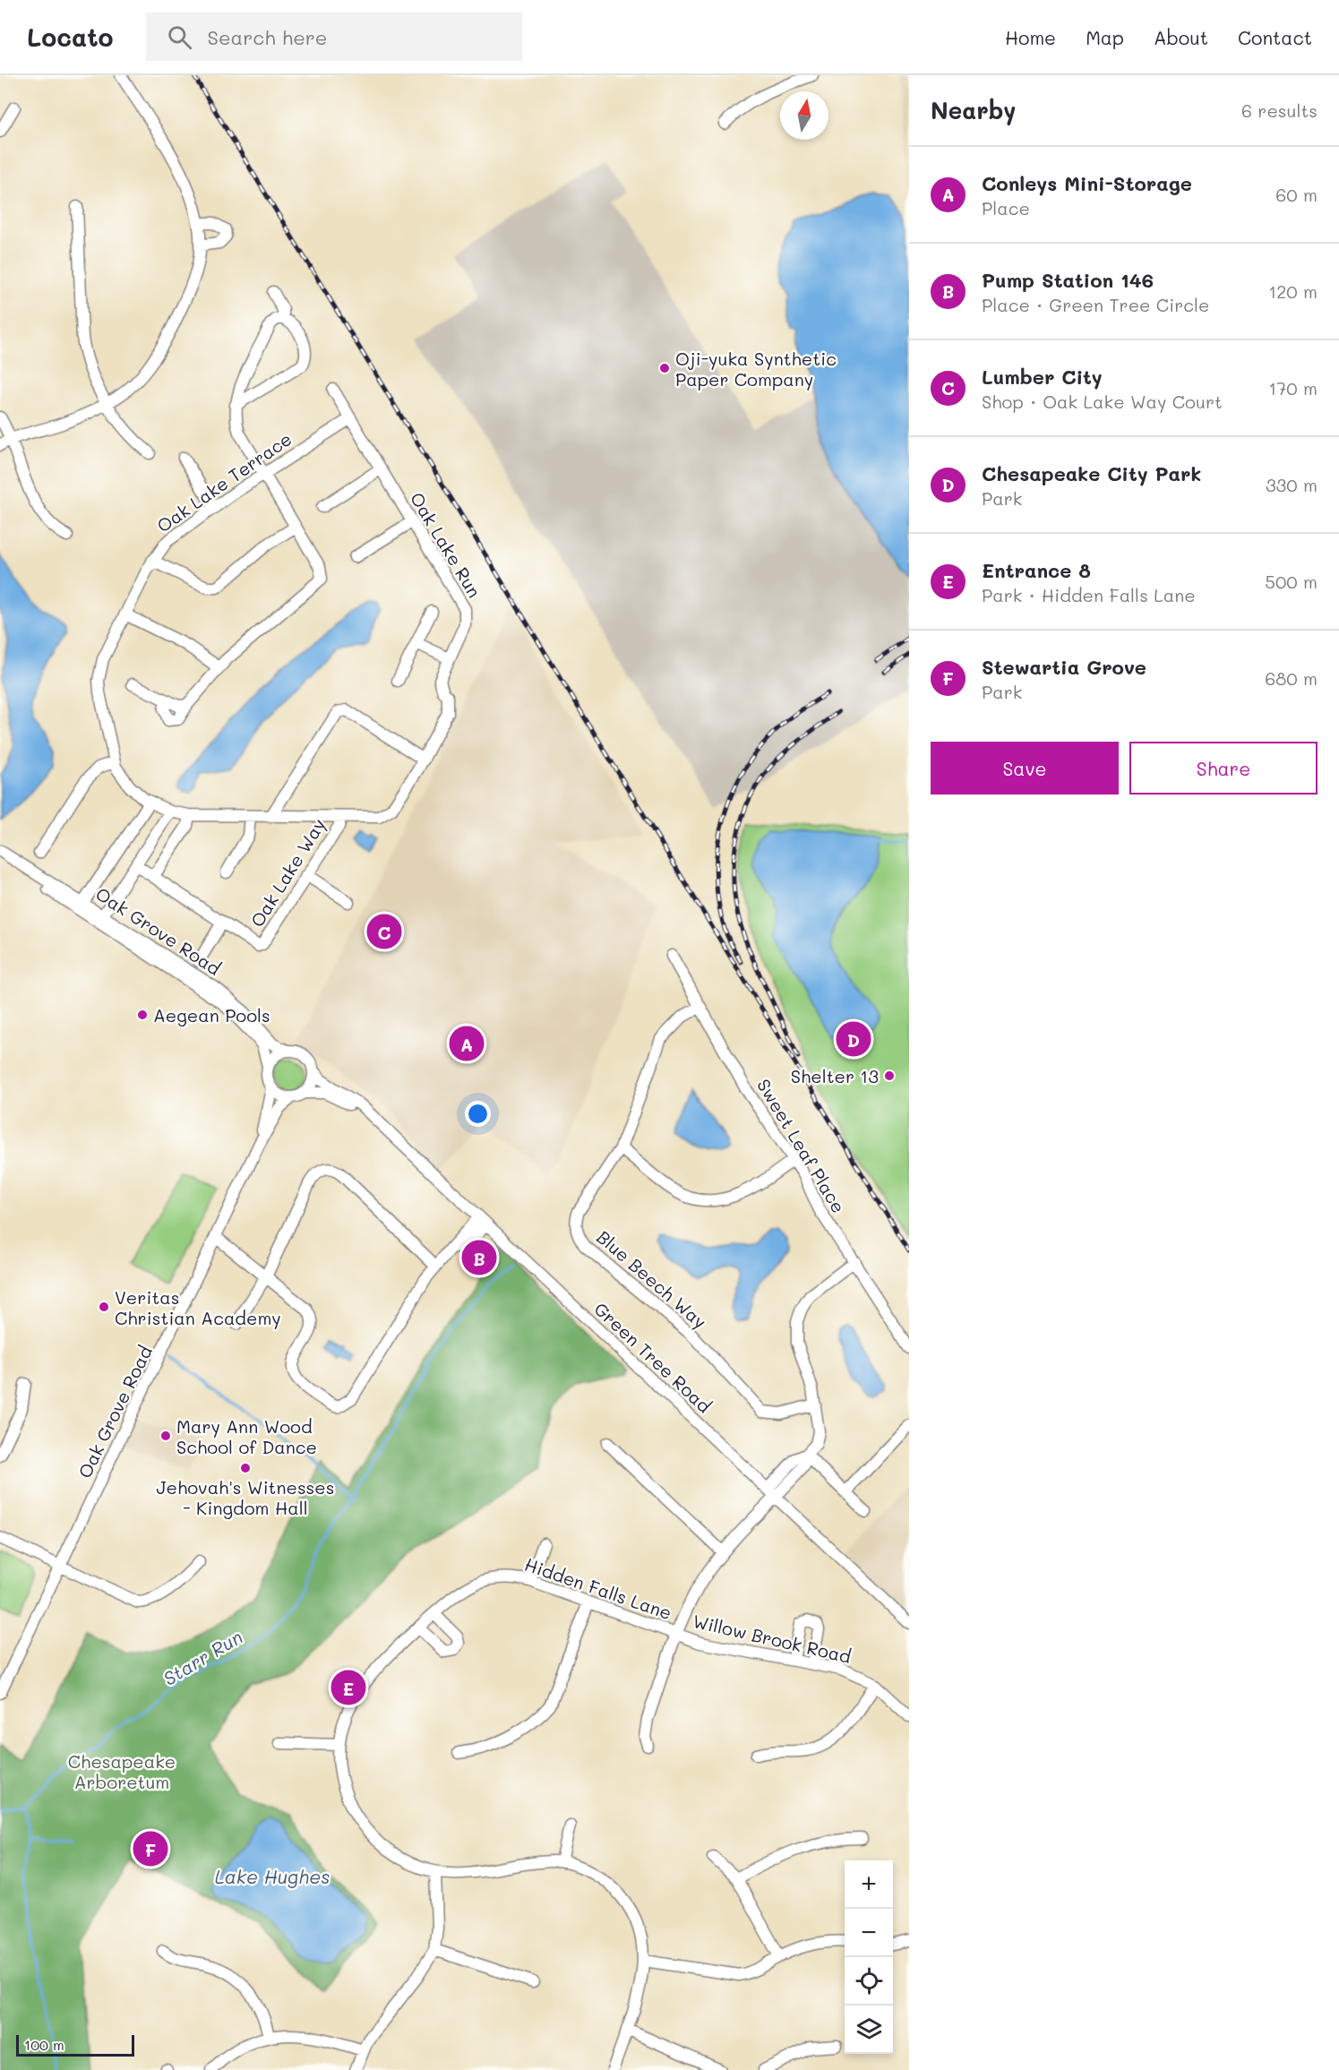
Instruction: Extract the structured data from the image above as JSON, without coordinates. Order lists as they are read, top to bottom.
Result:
{
  "streets": {
    "street": [
      "Oak Lake Terrace",
      "Oak Lake Run",
      "Oak Lake Way",
      "Oak Grove Road",
      "Sweet Leaf Place",
      "Blue Beech Way",
      "Green Tree Road",
      "Hidden Falls Lane",
      "Willow Brook Road"
    ]
  },
  "crossings": [
    ["Oak Lake Terrace", "Oak Lake Run"],
    ["Oak Lake Run", "Oak Lake Way"],
    ["Oak Grove Road", "Green Tree Road"],
    ["Sweet Leaf Place", "Blue Beech Way"],
    ["Hidden Falls Lane", "Willow Brook Road"]
  ],
  "water": ["Starr Run", "Lake Hughes"],
  "parks": ["Chesapeake Arboretum"],
  "places": [
    "Oji-yuka Synthetic Paper Company",
    "Aegean Pools",
    "Shelter 13",
    "Veritas Christian Academy",
    "Mary Ann Wood School of Dance",
    "Jehovah's Witnesses - Kingdom Hall"
  ],
  "scale_bar": "100 m",
  "north": "top",
  "page": {
    "header": "Locato",
    "search": "Search here",
    "nav": [
      "Home",
      "Map",
      "About",
      "Contact"
    ],
    "heading": ["Nearby", "6 results"],
    "list": [
      {
        "mark": "A",
        "name": "Conleys Mini-Storage",
        "note": "Place",
        "value": "60 m"
      },
      {
        "mark": "B",
        "name": "Pump Station 146",
        "note": "Place · Green Tree Circle",
        "value": "120 m"
      },
      {
        "mark": "C",
        "name": "Lumber City",
        "note": "Shop · Oak Lake Way Court",
        "value": "170 m"
      },
      {
        "mark": "D",
        "name": "Chesapeake City Park",
        "note": "Park",
        "value": "330 m"
      },
      {
        "mark": "E",
        "name": "Entrance 8",
        "note": "Park · Hidden Falls Lane",
        "value": "500 m"
      },
      {
        "mark": "F",
        "name": "Stewartia Grove",
        "note": "Park",
        "value": "680 m"
      }
    ],
    "buttons": ["Save", "Share"],
    "pins": [
      "C",
      "D",
      "A",
      "B",
      "E",
      "F"
    ],
    "map_buttons": ["+", "−"],
    "scale": "100 m"
  }
}
